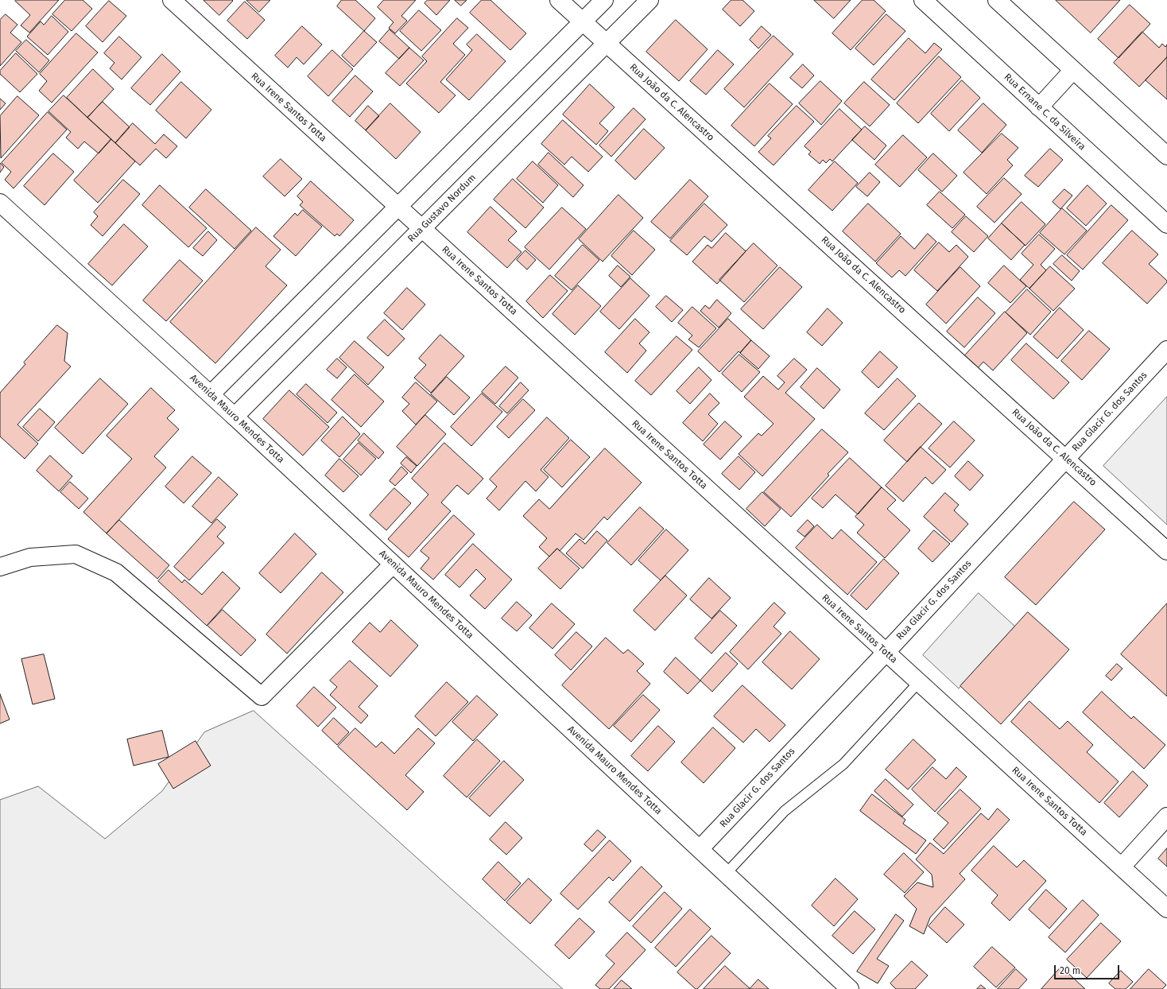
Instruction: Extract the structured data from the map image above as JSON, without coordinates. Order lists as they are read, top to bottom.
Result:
{
  "streets": {
    "street": [
      "Rua João da C. Alencastro",
      "Rua Irene Santos Totta",
      "Rua Ernane C. da Silveira",
      "Rua Gustavo Nordum",
      "Rua Glacir G. dos Santos",
      "Avenida Mauro Mendes Totta"
    ]
  },
  "crossings": [
    ["Rua João da C. Alencastro", "Rua Gustavo Nordum"],
    ["Rua João da C. Alencastro", "Rua Glacir G. dos Santos"],
    ["Rua Irene Santos Totta", "Rua Gustavo Nordum"],
    ["Rua Irene Santos Totta", "Rua Glacir G. dos Santos"],
    ["Rua Gustavo Nordum", "Avenida Mauro Mendes Totta"],
    ["Rua Glacir G. dos Santos", "Avenida Mauro Mendes Totta"]
  ],
  "scale_bar": "20 m"
}
